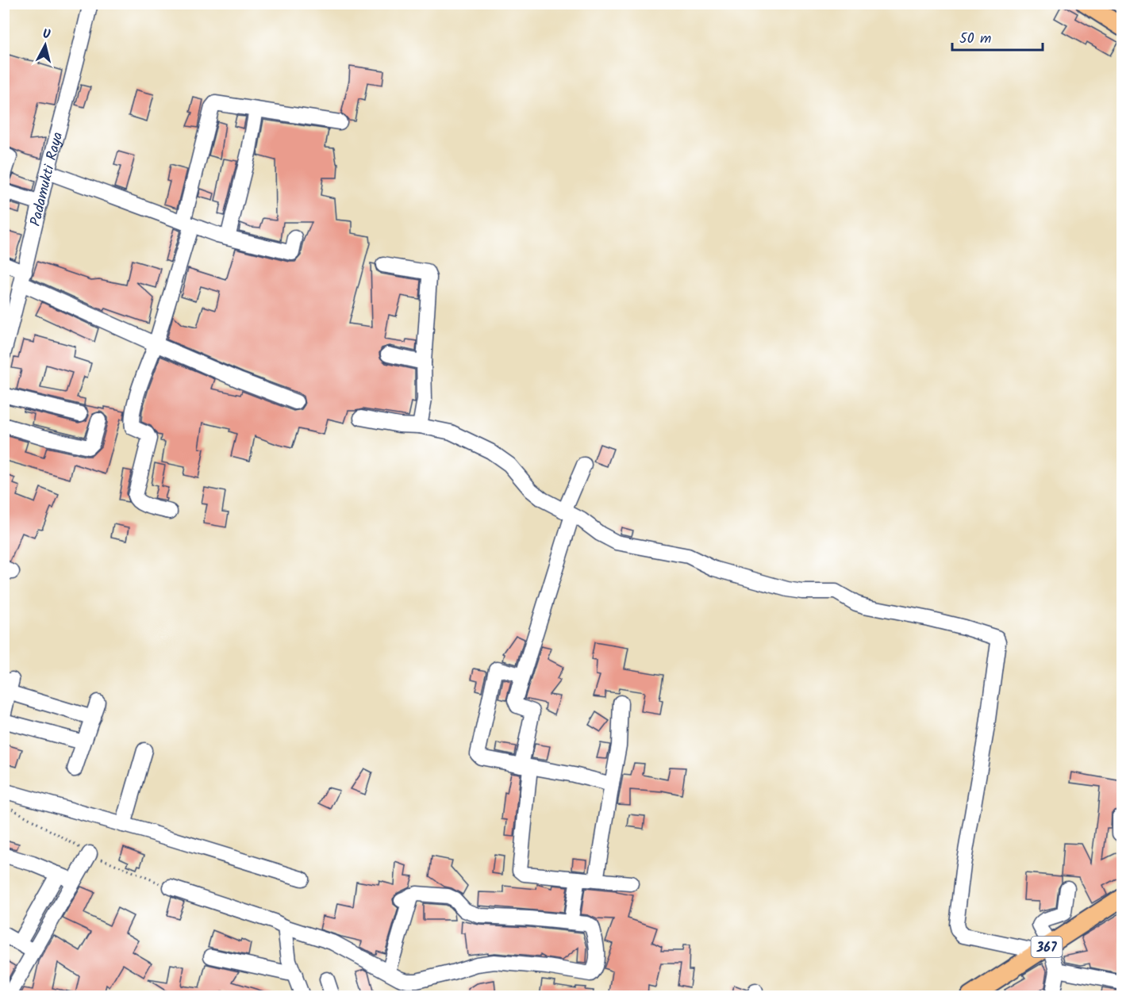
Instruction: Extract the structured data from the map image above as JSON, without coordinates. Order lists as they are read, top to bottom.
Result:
{
  "streets": {
    "main road": ["367"],
    "street": ["Padamukti Raya"]
  },
  "scale_bar": "50 m",
  "north": "top"
}
